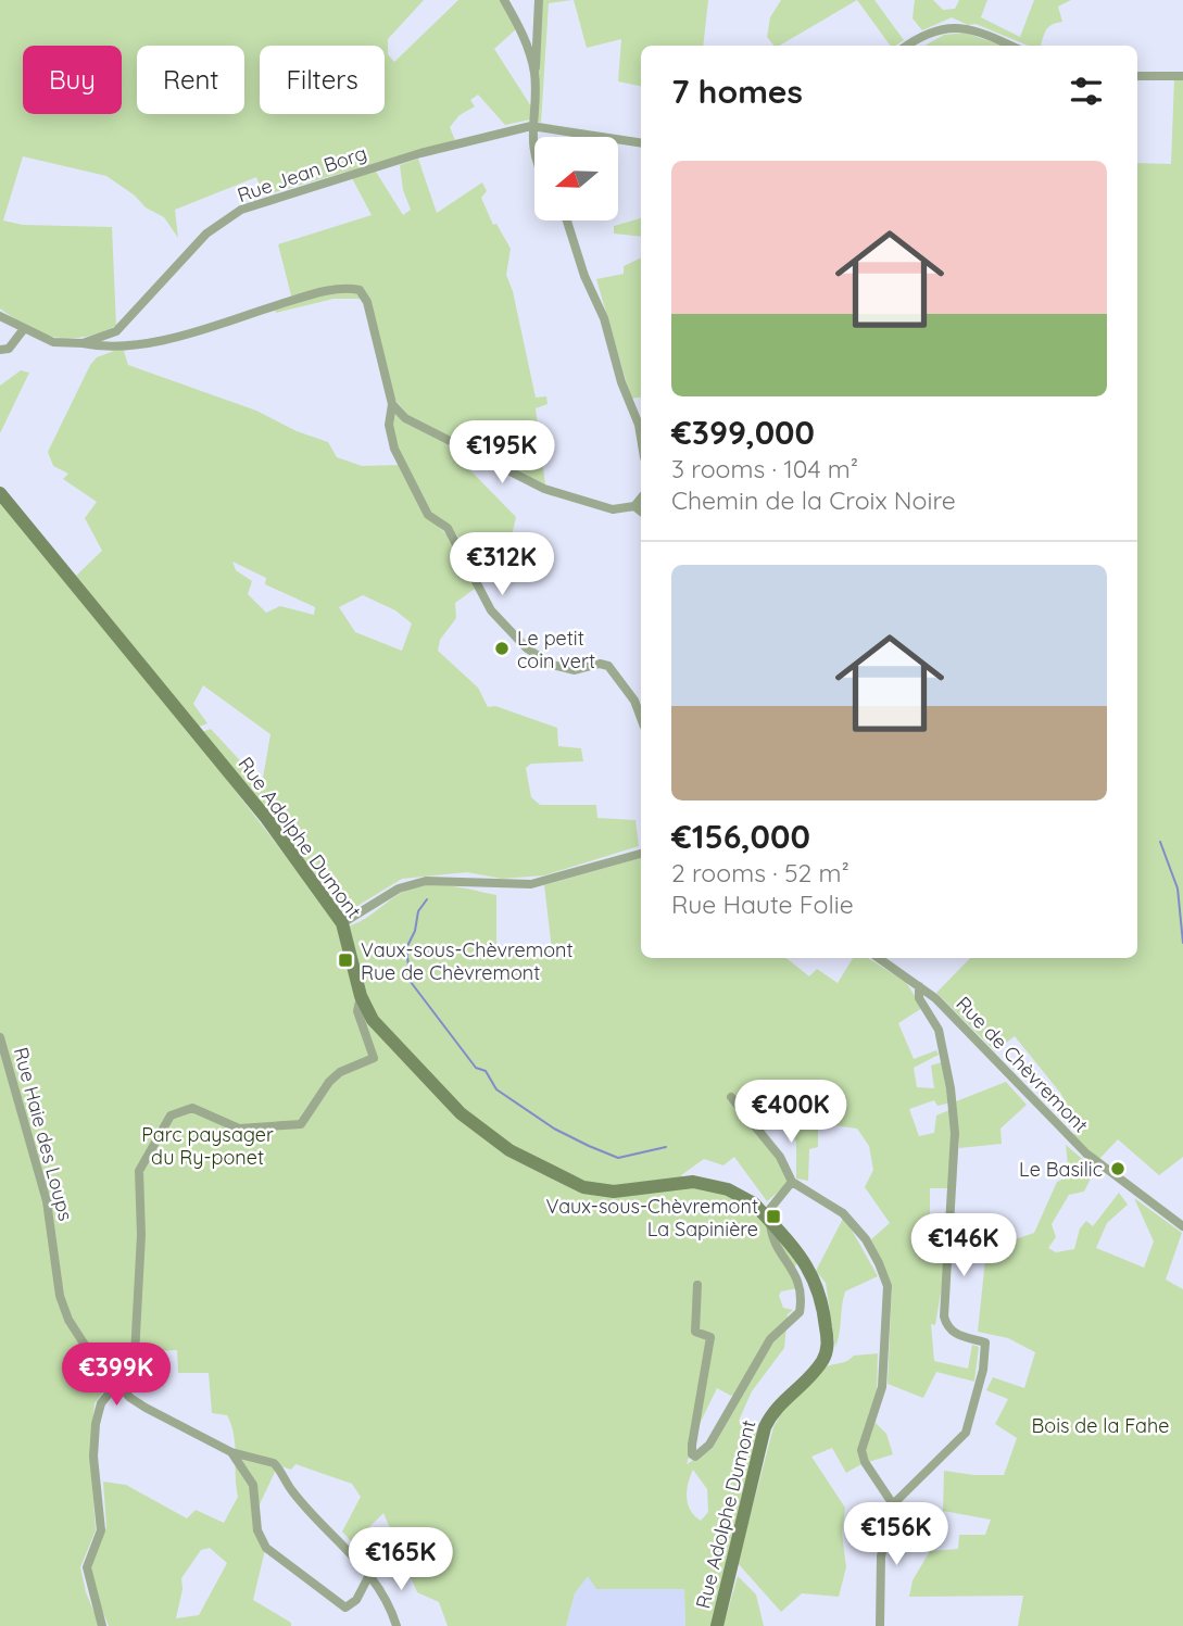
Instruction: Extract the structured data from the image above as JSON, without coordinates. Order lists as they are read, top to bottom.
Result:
{
  "streets": {
    "main road": ["Rue Adolphe Dumont"],
    "street": ["Rue Jean Borg", "Rue de Chèvremont", "Rue Haie des Loups"]
  },
  "parks": ["Parc paysager du Ry-ponet", "Bois de la Fahe"],
  "places": {
    "other": ["Le petit coin vert", "Le Basilic"],
    "transit": ["Vaux-sous-Chèvremont Rue de Chèvremont", "Vaux-sous-Chèvremont La Sapinière"]
  },
  "north": "left",
  "page": {
    "chip": ["Buy", "Rent", "Filters"],
    "heading": "7 homes",
    "list": [
      {
        "name": "€399,000",
        "note": "3 rooms · 104 m² · Chemin de la Croix Noire"
      },
      {
        "name": "€156,000",
        "note": "2 rooms · 52 m² · Rue Haute Folie"
      }
    ],
    "price": [
      "€195K",
      "€312K",
      "€400K",
      "€146K",
      "€399K",
      "€156K",
      "€165K"
    ]
  }
}
